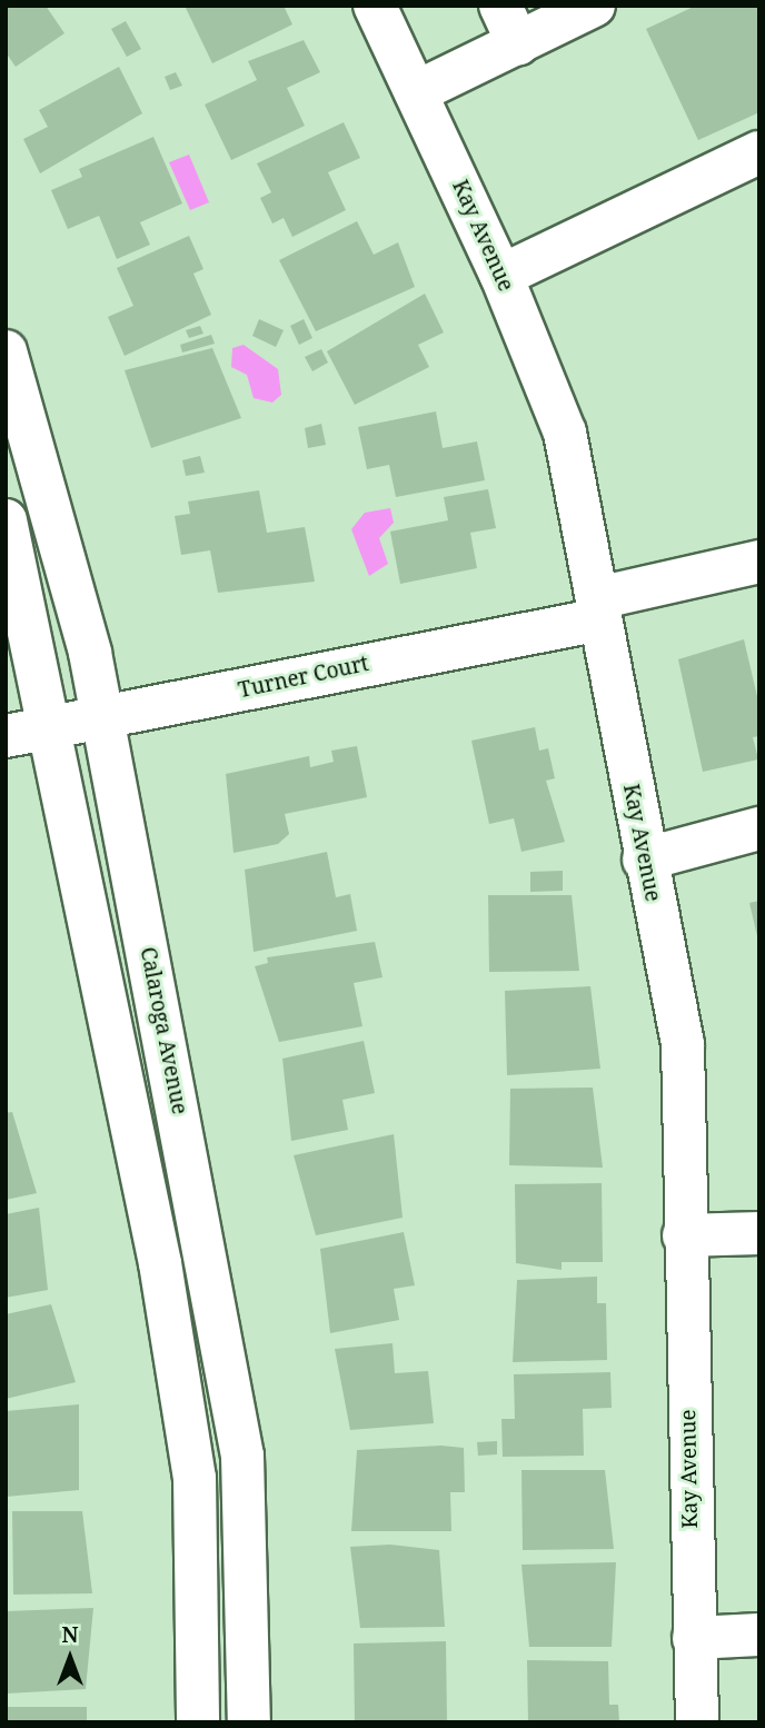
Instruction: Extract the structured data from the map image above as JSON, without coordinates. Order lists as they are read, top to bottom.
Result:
{
  "streets": {
    "street": ["Kay Avenue", "Turner Court", "Calaroga Avenue"]
  },
  "crossings": [
    ["Kay Avenue", "Turner Court"],
    ["Turner Court", "Calaroga Avenue"]
  ],
  "north": "top"
}
